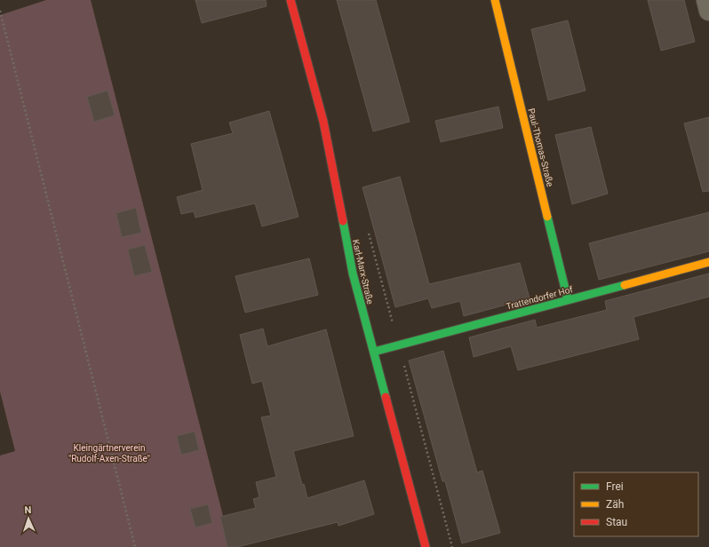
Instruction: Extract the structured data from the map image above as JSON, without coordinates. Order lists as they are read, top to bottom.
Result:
{
  "streets": {
    "street": ["Paul-Thomas-Straße", "Karl-Marx-Straße", "Trattendorfer Hof"]
  },
  "crossings": [
    ["Paul-Thomas-Straße", "Trattendorfer Hof"],
    ["Karl-Marx-Straße", "Trattendorfer Hof"]
  ],
  "parks": ["Kleingärtnerverein \"Rudolf-Axen-Straße\""],
  "legend": ["Frei", "Zäh", "Stau"],
  "north": "top"
}
